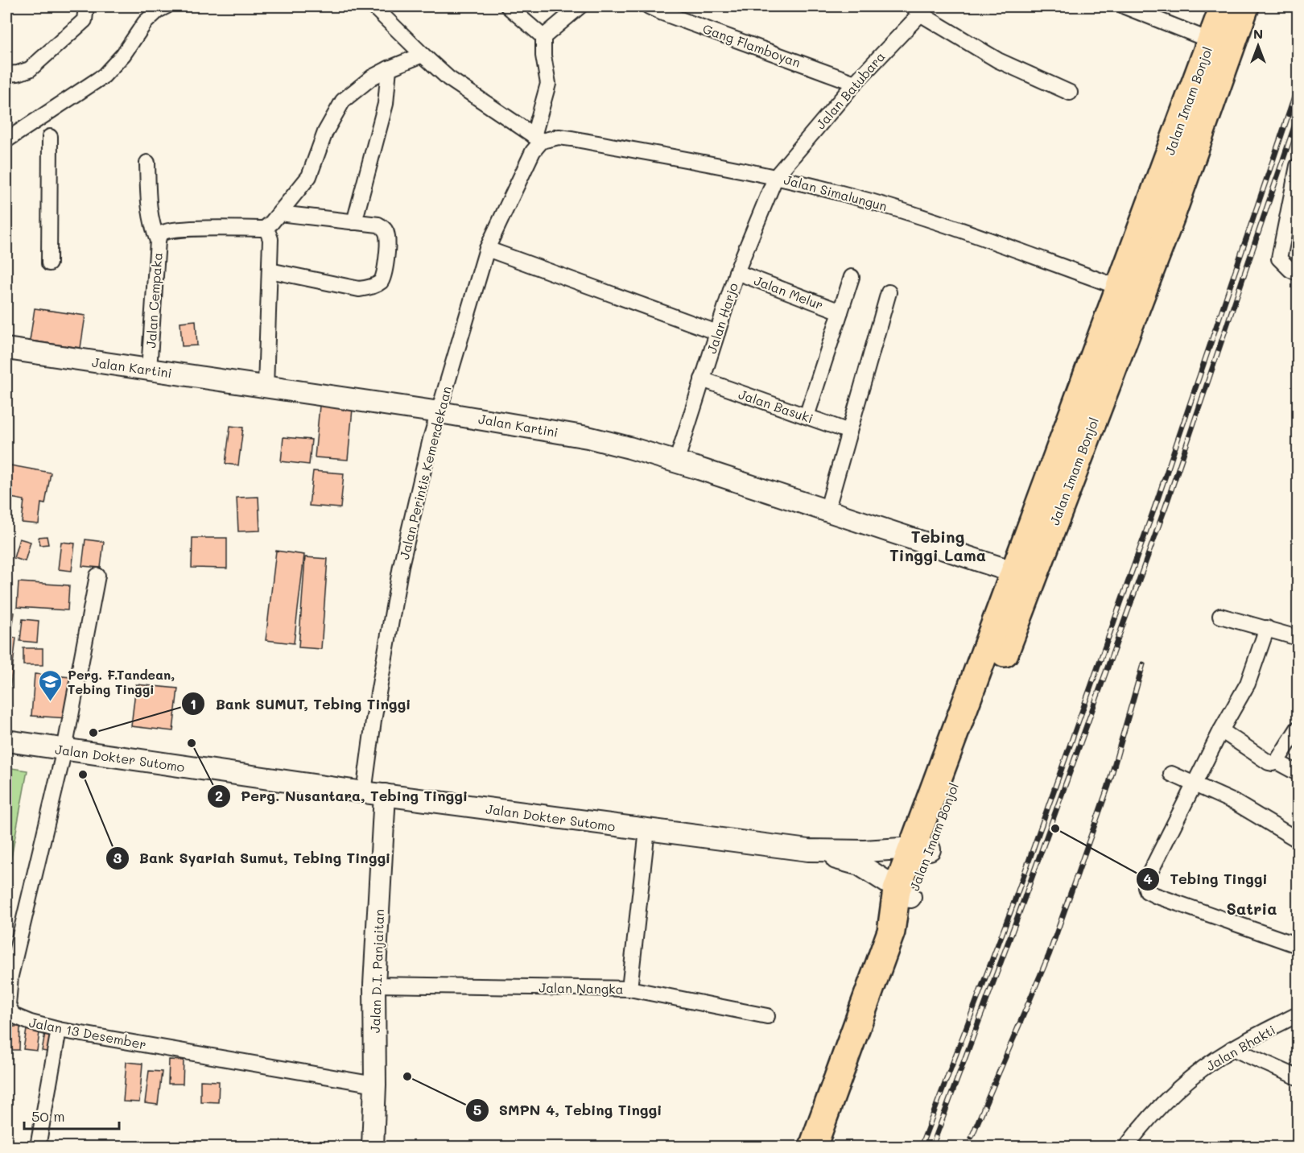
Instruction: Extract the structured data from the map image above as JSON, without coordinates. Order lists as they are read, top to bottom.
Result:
{
  "streets": {
    "highway": ["Jalan Imam Bonjol"],
    "street": [
      "Gang Flamboyan",
      "Jalan Batubara",
      "Jalan Simalungun",
      "Jalan Melur",
      "Jalan Cempaka",
      "Jalan Harjo",
      "Jalan Kartini",
      "Jalan Basuki",
      "Jalan Perintis Kemerdekaan",
      "Jalan Dokter Sutomo",
      "Jalan D.I. Panjaitan",
      "Jalan Nangka",
      "Jalan 13 Desember",
      "Jalan Bhakti"
    ]
  },
  "crossings": [
    ["Gang Flamboyan", "Jalan Batubara"],
    ["Jalan Batubara", "Jalan Simalungun"],
    ["Jalan Batubara", "Jalan Harjo"],
    ["Jalan Imam Bonjol", "Jalan Simalungun"],
    ["Jalan Imam Bonjol", "Jalan Kartini"],
    ["Jalan Imam Bonjol", "Jalan Dokter Sutomo"],
    ["Jalan Simalungun", "Jalan Harjo"],
    ["Jalan Simalungun", "Jalan Perintis Kemerdekaan"],
    ["Jalan Melur", "Jalan Harjo"],
    ["Jalan Cempaka", "Jalan Kartini"],
    ["Jalan Harjo", "Jalan Kartini"],
    ["Jalan Harjo", "Jalan Basuki"],
    ["Jalan Kartini", "Jalan Perintis Kemerdekaan"],
    ["Jalan Perintis Kemerdekaan", "Jalan Dokter Sutomo"],
    ["Jalan Dokter Sutomo", "Jalan D.I. Panjaitan"],
    ["Jalan Dokter Sutomo", "Jalan Nangka"],
    ["Jalan Dokter Sutomo", "Jalan 13 Desember"],
    ["Jalan D.I. Panjaitan", "Jalan Nangka"],
    ["Jalan D.I. Panjaitan", "Jalan 13 Desember"]
  ],
  "districts": ["Tebing Tinggi Lama", "Satria"],
  "places": {
    "school or university": ["Perg. F.Tandean, Tebing Tinggi"],
    "other": [
      "Bank SUMUT, Tebing Tinggi",
      "Perg. Nusantara, Tebing Tinggi",
      "Bank Syariah Sumut, Tebing Tinggi",
      "Tebing Tinggi",
      "SMPN 4, Tebing Tinggi"
    ]
  },
  "scale_bar": "50 m",
  "north": "top"
}
